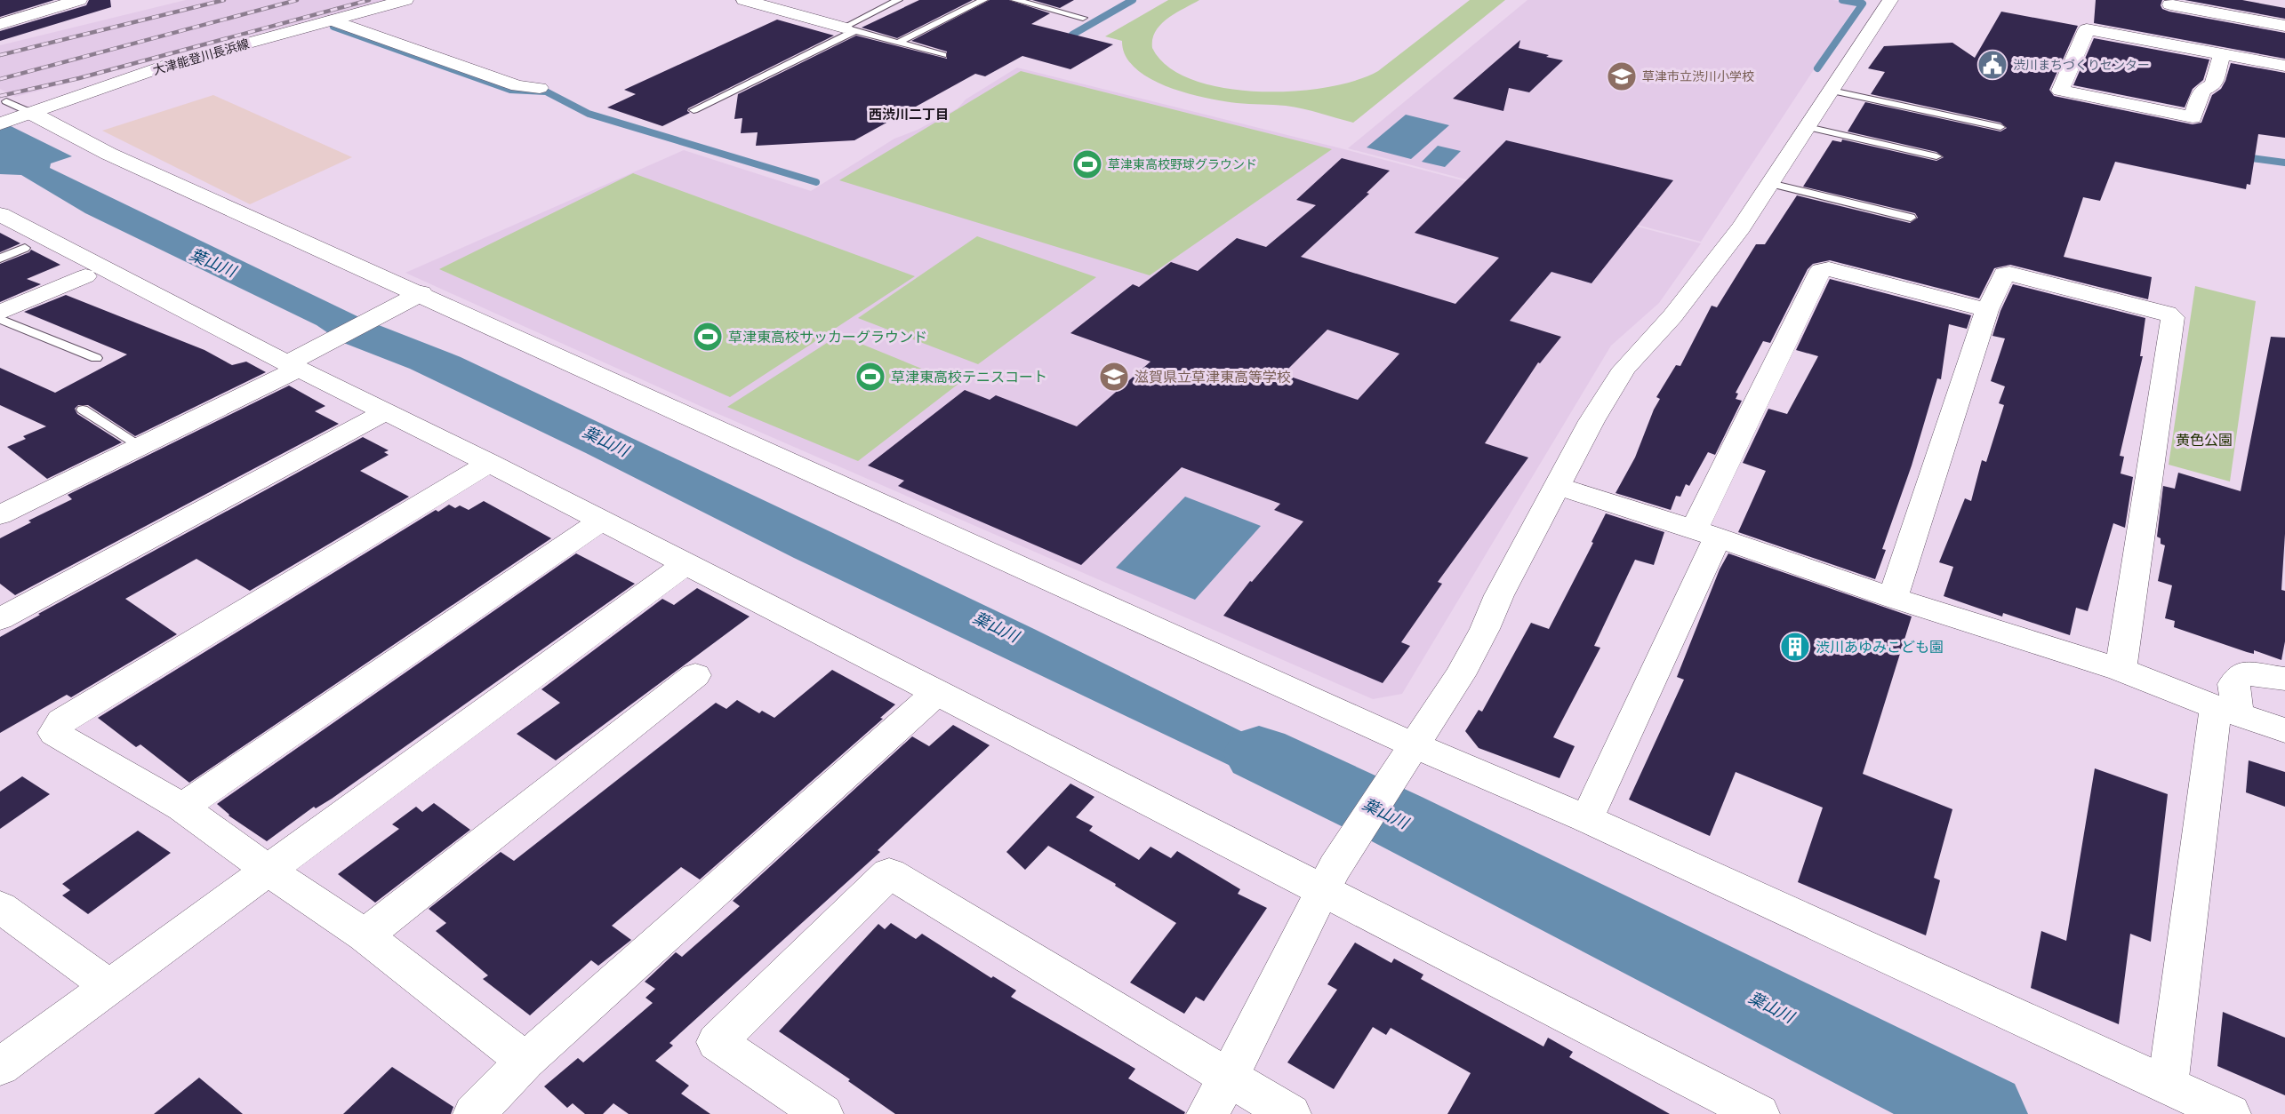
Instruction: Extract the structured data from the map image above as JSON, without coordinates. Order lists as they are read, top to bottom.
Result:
{
  "streets": {
    "street": ["大津能登川長浜線"]
  },
  "districts": ["西渋川二丁目"],
  "water": ["葉山川"],
  "parks": ["黄色公園"],
  "places": {
    "public building": ["渋川まちづくりセンター"],
    "school or university": ["草津市立渋川小学校", "滋賀県立草津東高等学校"],
    "sports": ["草津東高校野球グラウンド", "草津東高校サッカーグラウンド", "草津東高校テニスコート"],
    "building": ["渋川あゆみこども園"]
  }
}
